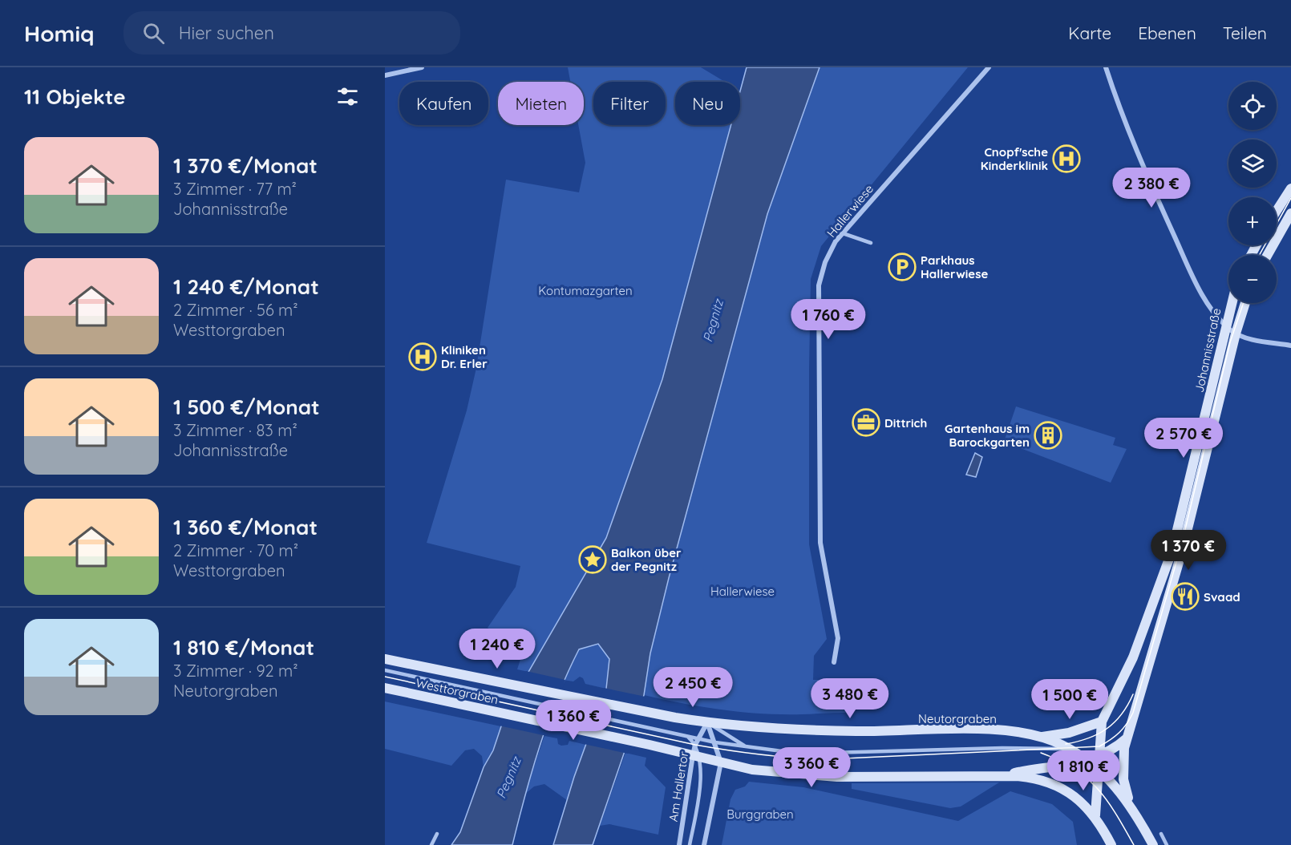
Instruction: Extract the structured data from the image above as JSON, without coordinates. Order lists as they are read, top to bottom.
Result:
{
  "streets": {
    "main road": ["Johannisstraße", "Westtorgraben", "Neutorgraben"],
    "street": ["Hallerwiese", "Am Hallertor"]
  },
  "crossings": [
    ["Johannisstraße", "Neutorgraben"],
    ["Westtorgraben", "Neutorgraben"],
    ["Westtorgraben", "Am Hallertor"],
    ["Neutorgraben", "Am Hallertor"]
  ],
  "water": ["Pegnitz"],
  "parks": ["Kontumazgarten", "Hallerwiese", "Burggraben"],
  "places": {
    "hospital": ["Cnopf'sche Kinderklinik", "Kliniken Dr. Erler"],
    "parking": ["Parkhaus Hallerwiese"],
    "office": ["Dittrich"],
    "building": ["Gartenhaus im Barockgarten"],
    "place": ["Balkon über der Pegnitz"],
    "restaurant": ["Svaad"]
  },
  "page": {
    "header": "Homiq",
    "search": "Hier suchen",
    "nav": ["Karte", "Ebenen", "Teilen"],
    "heading": "11 Objekte",
    "map_buttons": ["+", "−"],
    "chip": [
      "Kaufen",
      "Mieten",
      "Filter",
      "Neu"
    ],
    "list": [
      {
        "name": "1 370 €/Monat",
        "note": "3 Zimmer · 77 m² · Johannisstraße"
      },
      {
        "name": "1 240 €/Monat",
        "note": "2 Zimmer · 56 m² · Westtorgraben"
      },
      {
        "name": "1 500 €/Monat",
        "note": "3 Zimmer · 83 m² · Johannisstraße"
      },
      {
        "name": "1 360 €/Monat",
        "note": "2 Zimmer · 70 m² · Westtorgraben"
      },
      {
        "name": "1 810 €/Monat",
        "note": "3 Zimmer · 92 m² · Neutorgraben"
      }
    ],
    "price": [
      "2 380 €",
      "1 760 €",
      "2 570 €",
      "1 370 €",
      "1 240 €",
      "2 450 €",
      "3 480 €",
      "1 500 €",
      "1 360 €",
      "3 360 €",
      "1 810 €"
    ]
  }
}
